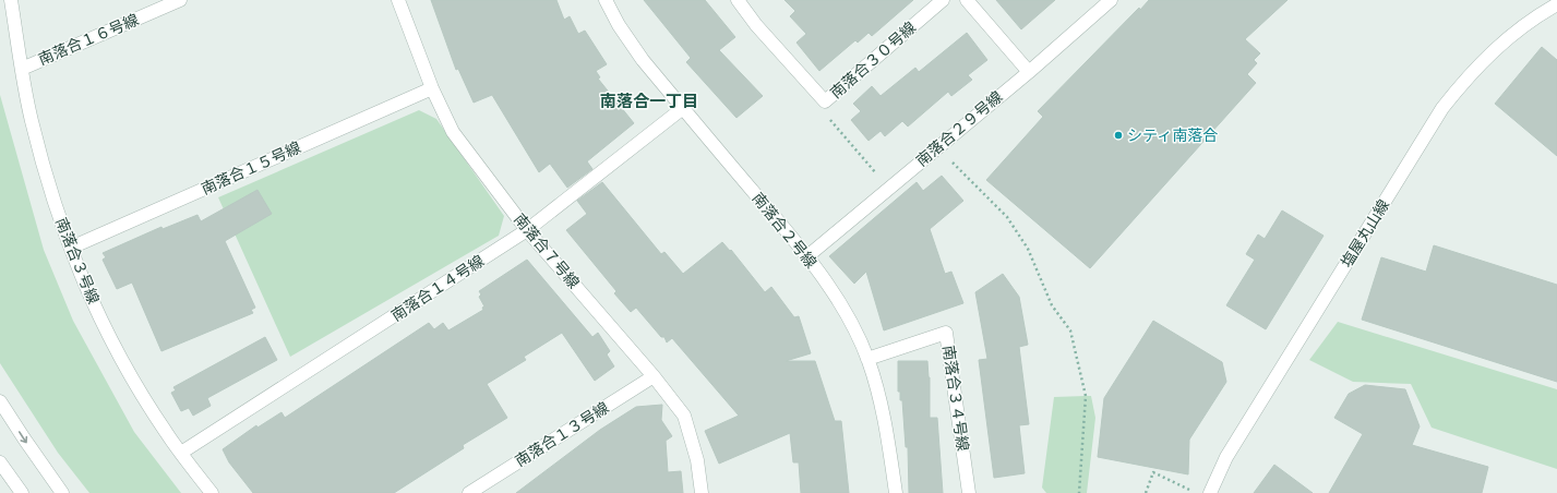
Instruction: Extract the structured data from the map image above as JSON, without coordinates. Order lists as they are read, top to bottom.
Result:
{
  "streets": {
    "street": [
      "南落合１６号線",
      "南落合３０号線",
      "南落合２９号線",
      "南落合１５号線",
      "南落合２号線",
      "塩屋丸山線",
      "南落合７号線",
      "南落合３号線",
      "南落合１４号線",
      "南落合３４号線",
      "南落合１３号線"
    ]
  },
  "crossings": [
    ["南落合１６号線", "南落合３号線"],
    ["南落合２９号線", "南落合２号線"],
    ["南落合１５号線", "南落合７号線"],
    ["南落合１５号線", "南落合３号線"],
    ["南落合２号線", "南落合１４号線"],
    ["南落合２号線", "南落合３４号線"],
    ["南落合７号線", "南落合１４号線"],
    ["南落合７号線", "南落合１３号線"],
    ["南落合３号線", "南落合１４号線"]
  ],
  "districts": ["南落合一丁目"],
  "places": ["シティ南落合"]
}
